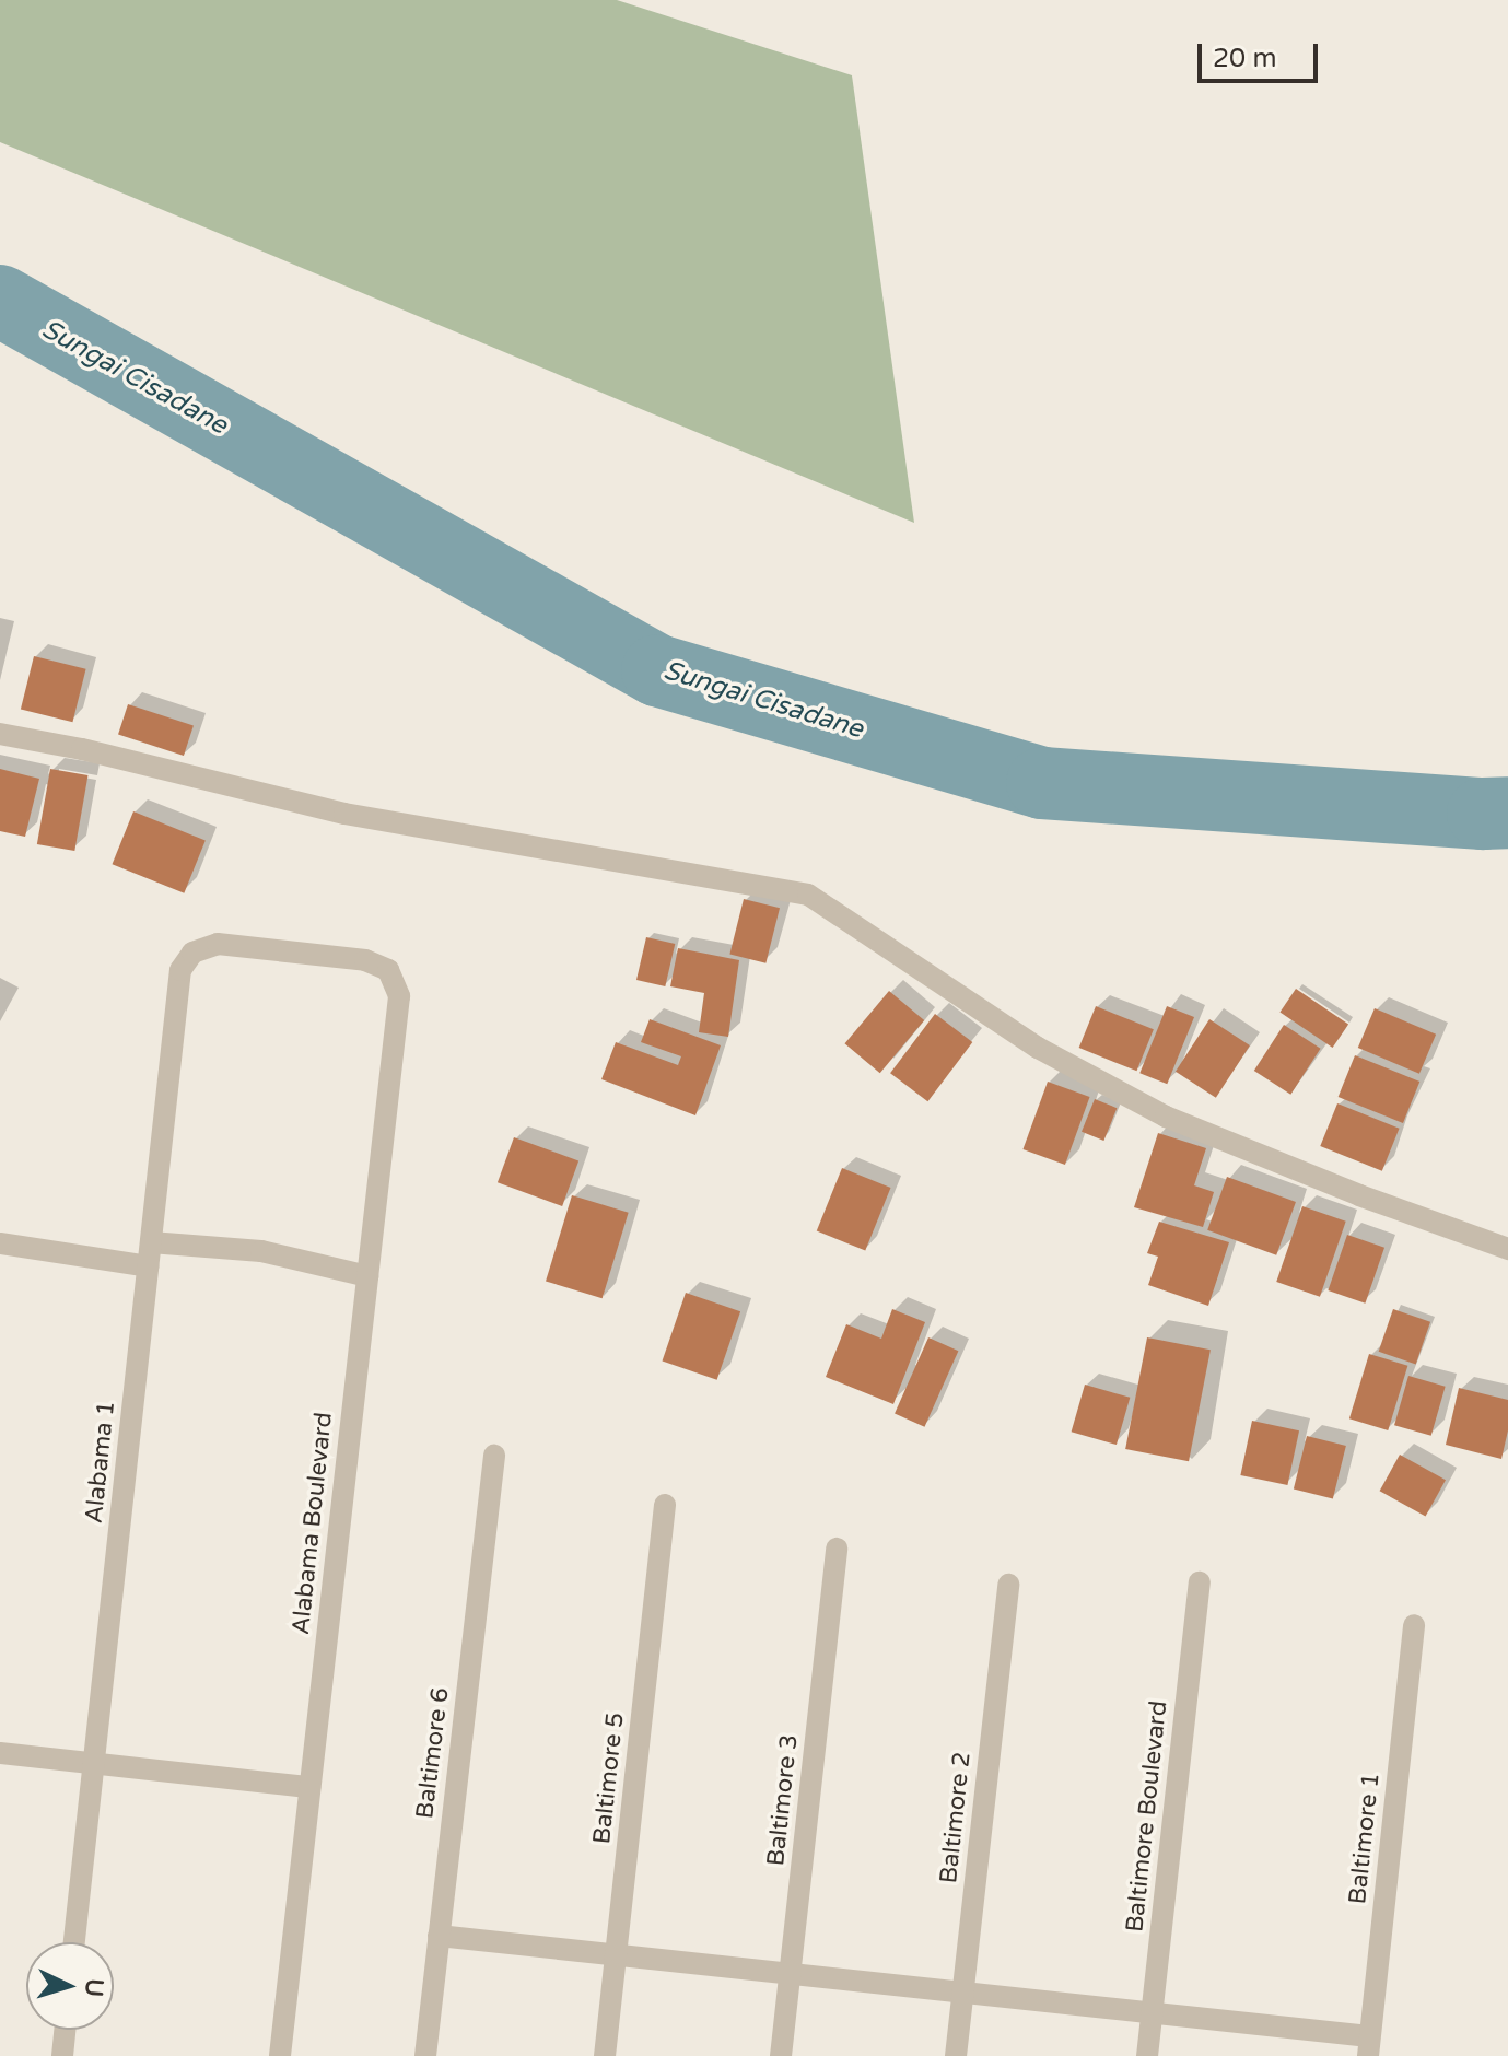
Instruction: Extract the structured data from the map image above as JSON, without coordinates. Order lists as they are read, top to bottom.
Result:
{
  "streets": {
    "street": [
      "Alabama 1",
      "Alabama Boulevard",
      "Baltimore 6",
      "Baltimore 5",
      "Baltimore 3",
      "Baltimore Boulevard",
      "Baltimore 2",
      "Baltimore 1"
    ]
  },
  "crossings": [
    ["Alabama 1", "Alabama Boulevard"]
  ],
  "water": ["Sungai Cisadane"],
  "scale_bar": "20 m",
  "north": "right"
}
